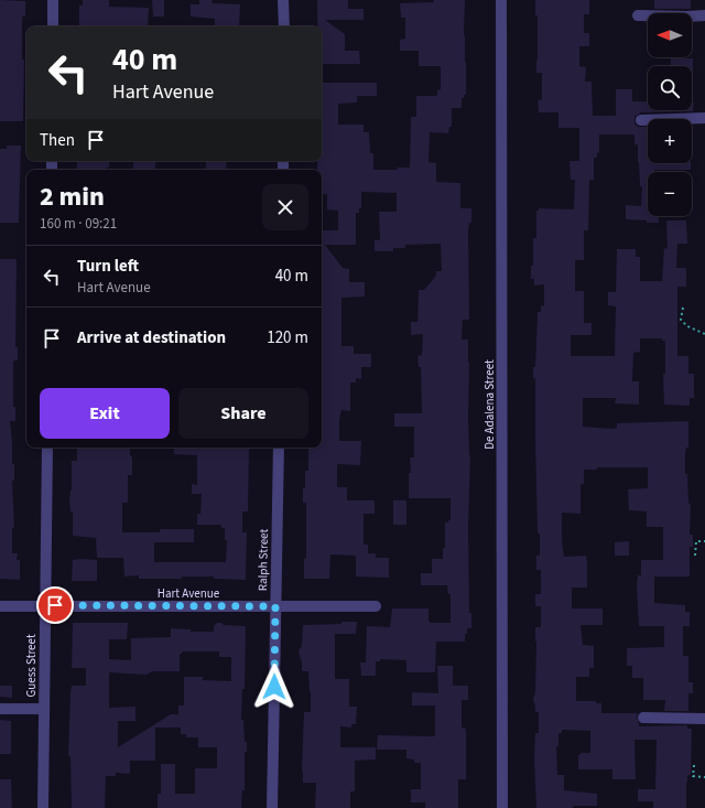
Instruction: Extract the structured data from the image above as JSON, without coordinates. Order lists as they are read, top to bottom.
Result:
{
  "streets": {
    "street": [
      "De Adalena Street",
      "Ralph Street",
      "Hart Avenue",
      "Guess Street"
    ]
  },
  "crossings": [
    ["Ralph Street", "Hart Avenue"],
    ["Hart Avenue", "Guess Street"]
  ],
  "north": "left",
  "page": {
    "map_buttons": ["+", "−"],
    "turn": ["40 m", "Hart Avenue"],
    "then": "Then",
    "heading": ["2 min", "160 m · 09:21"],
    "list": [
      {
        "name": "Turn left",
        "note": "Hart Avenue",
        "value": "40 m"
      },
      {
        "name": "Arrive at destination",
        "value": "120 m"
      }
    ],
    "buttons": ["Exit", "Share"]
  }
}
